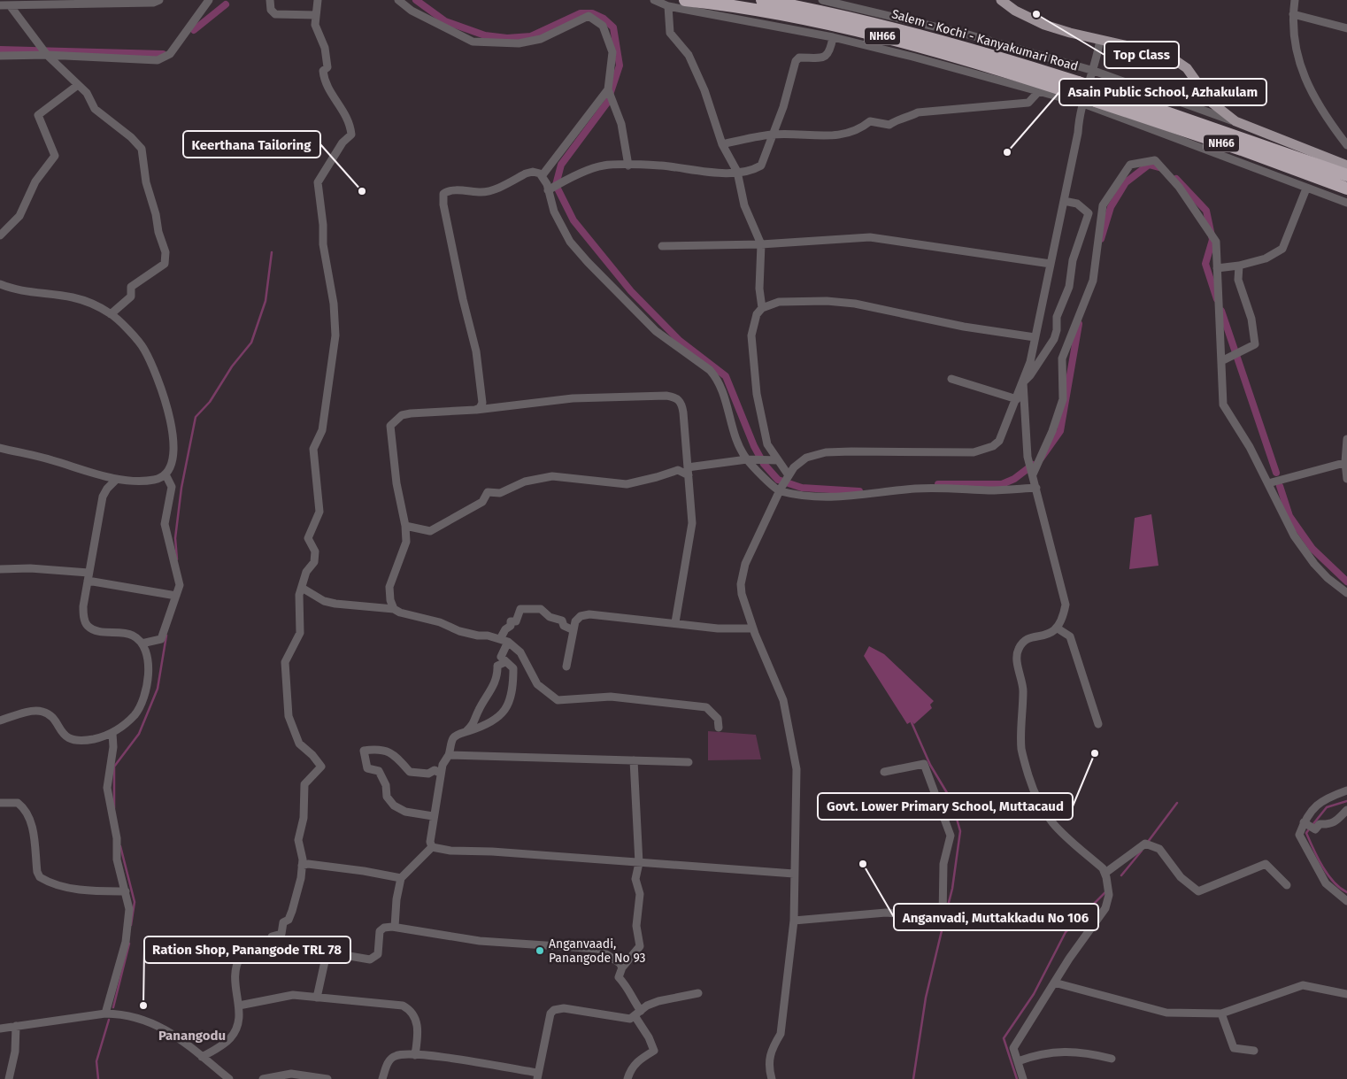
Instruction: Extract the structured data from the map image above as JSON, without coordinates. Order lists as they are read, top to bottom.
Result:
{
  "streets": {
    "highway": ["NH66", "Salem - Kochi - Kanyakumari Road"]
  },
  "districts": ["Panangodu"],
  "places": [
    "Top Class",
    "Asain Public School, Azhakulam",
    "Keerthana Tailoring",
    "Govt. Lower Primary School, Muttacaud",
    "Anganvadi, Muttakkadu No 106",
    "Anganvaadi, Panangode No 93",
    "Ration Shop, Panangode TRL 78"
  ]
}
